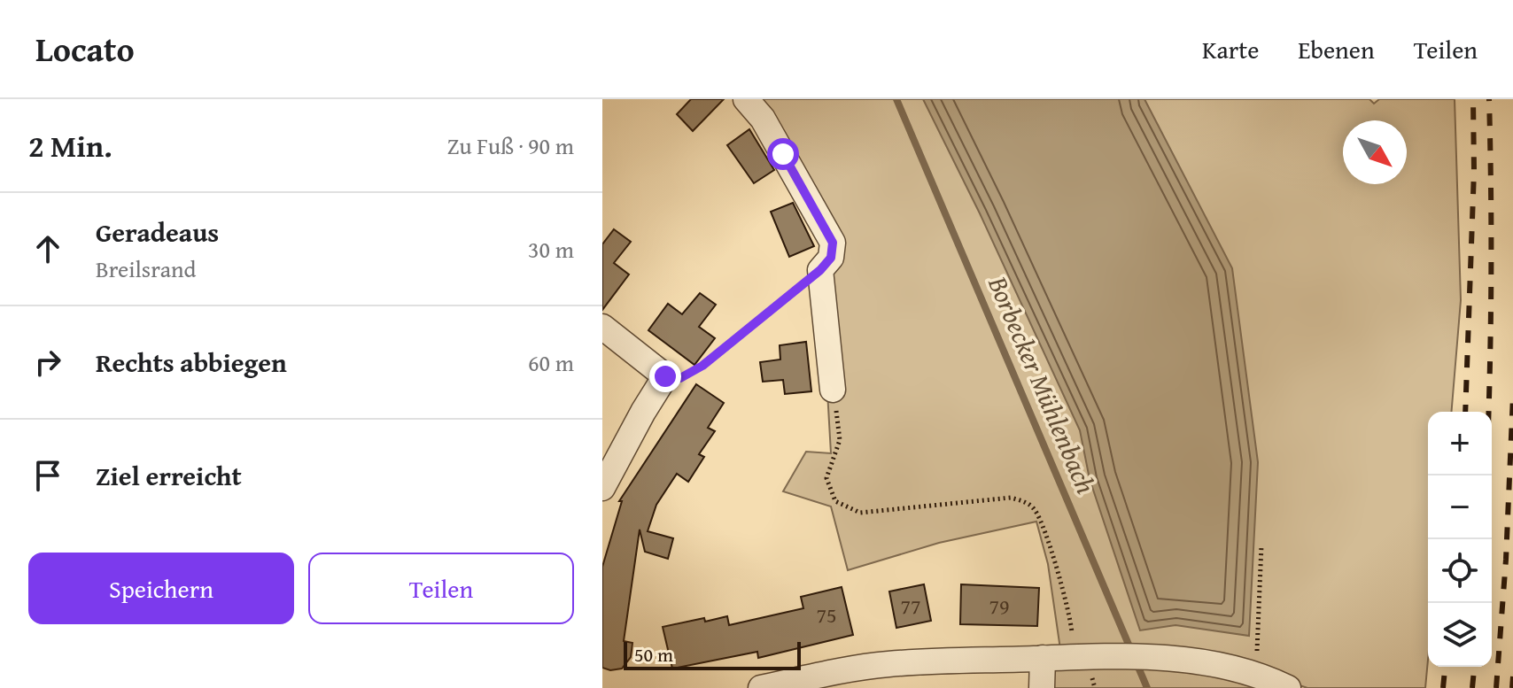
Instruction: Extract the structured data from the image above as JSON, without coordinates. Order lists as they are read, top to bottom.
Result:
{
  "water": ["Borbecker Mühlenbach"],
  "house_numbers": ["77", "79", "75"],
  "scale_bar": "50 m",
  "north": "bottom right",
  "page": {
    "header": "Locato",
    "nav": ["Karte", "Ebenen", "Teilen"],
    "heading": ["2 Min.", "Zu Fuß · 90 m"],
    "list": [
      ["Geradeaus", "Breilsrand", "30 m"],
      ["Rechts abbiegen", "60 m"],
      "Ziel erreicht"
    ],
    "map_buttons": ["+", "−"],
    "buttons": ["Speichern", "Teilen"],
    "scale": "50 m"
  }
}
